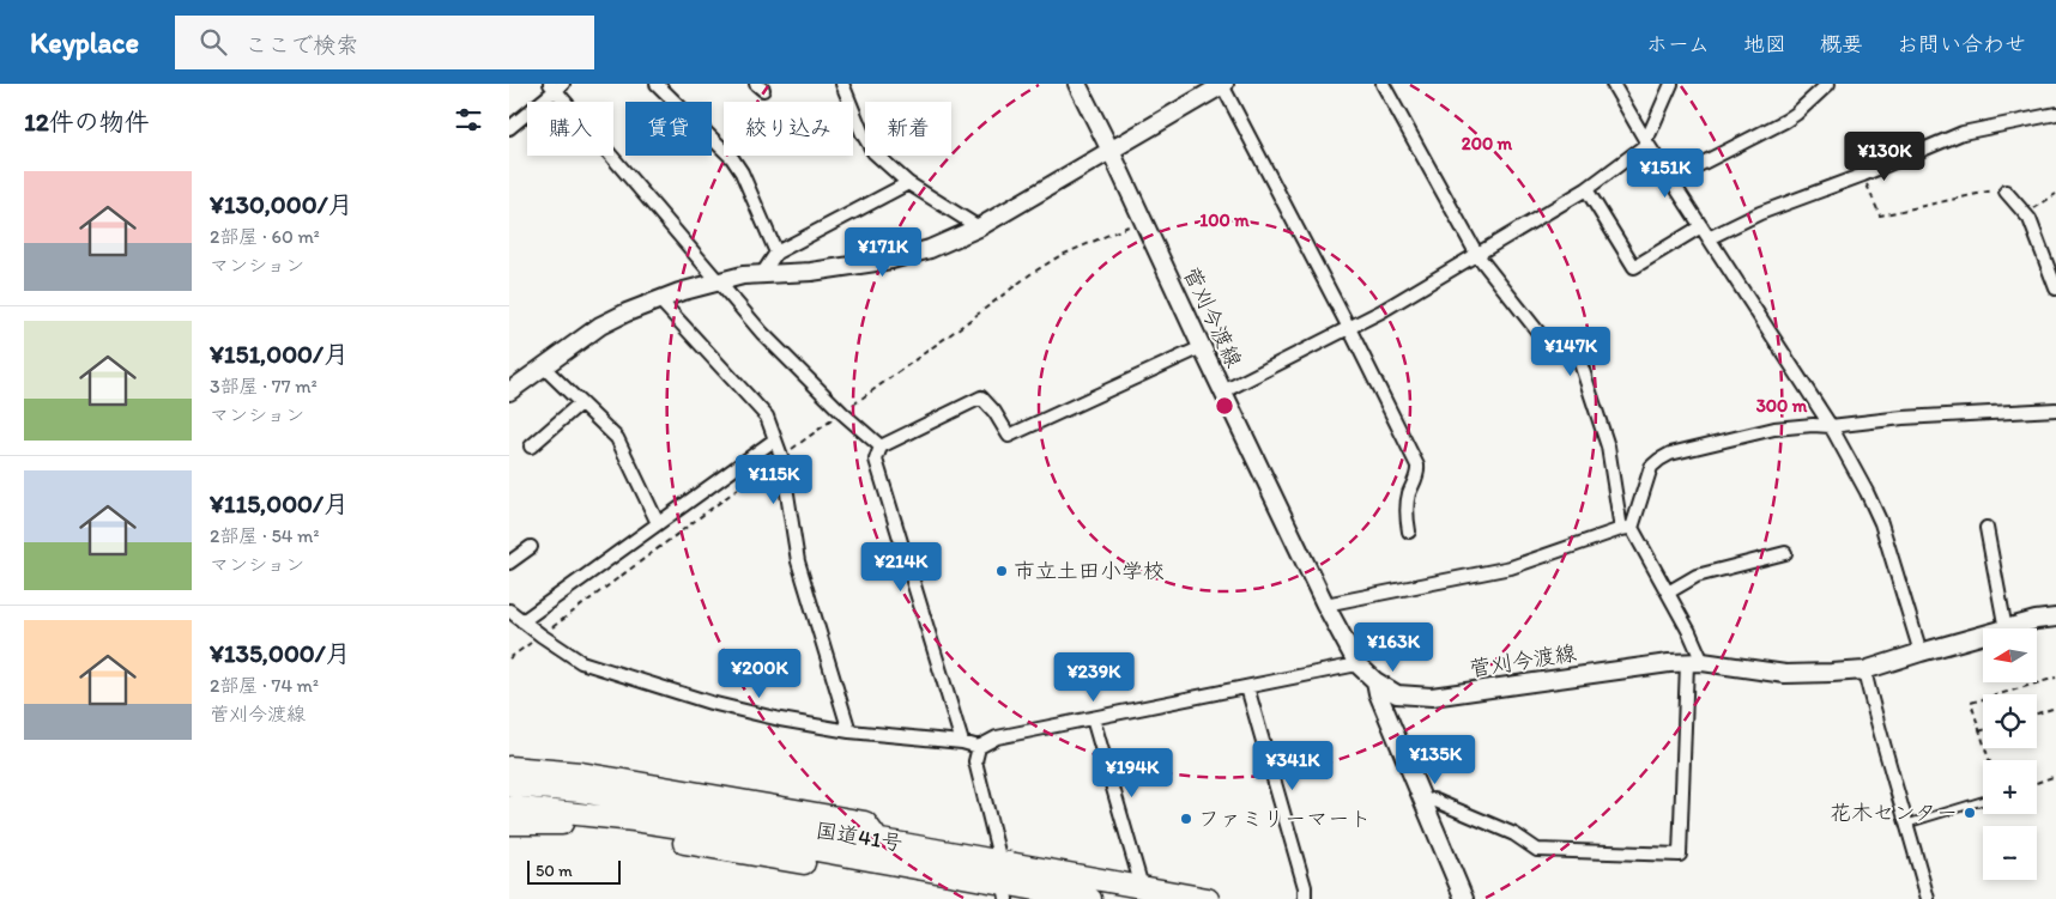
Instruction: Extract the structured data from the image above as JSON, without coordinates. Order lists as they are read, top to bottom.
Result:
{
  "streets": {
    "highway": ["国道41号"],
    "main road": ["菅刈今渡線"]
  },
  "places": ["市立土田小学校", "花木センター", "ファミリーマート"],
  "scale_bar": "50 m",
  "north": "left",
  "page": {
    "header": "Keyplace",
    "search": "ここで検索",
    "nav": [
      "ホーム",
      "地図",
      "概要",
      "お問い合わせ"
    ],
    "heading": "12件の物件",
    "chip": [
      "購入",
      "賃貸",
      "絞り込み",
      "新着"
    ],
    "price": [
      "¥130K",
      "¥151K",
      "¥171K",
      "¥147K",
      "¥115K",
      "¥214K",
      "¥163K",
      "¥200K",
      "¥239K",
      "¥135K",
      "¥341K",
      "¥194K"
    ],
    "list": [
      {
        "name": "¥130,000/月",
        "note": "2部屋 · 60 m² · マンション"
      },
      {
        "name": "¥151,000/月",
        "note": "3部屋 · 77 m² · マンション"
      },
      {
        "name": "¥115,000/月",
        "note": "2部屋 · 54 m² · マンション"
      },
      {
        "name": "¥135,000/月",
        "note": "2部屋 · 74 m² · 菅刈今渡線"
      }
    ],
    "map_buttons": ["+", "−"],
    "scale": "50 m"
  },
  "rings": ["200 m", "100 m", "300 m"]
}
